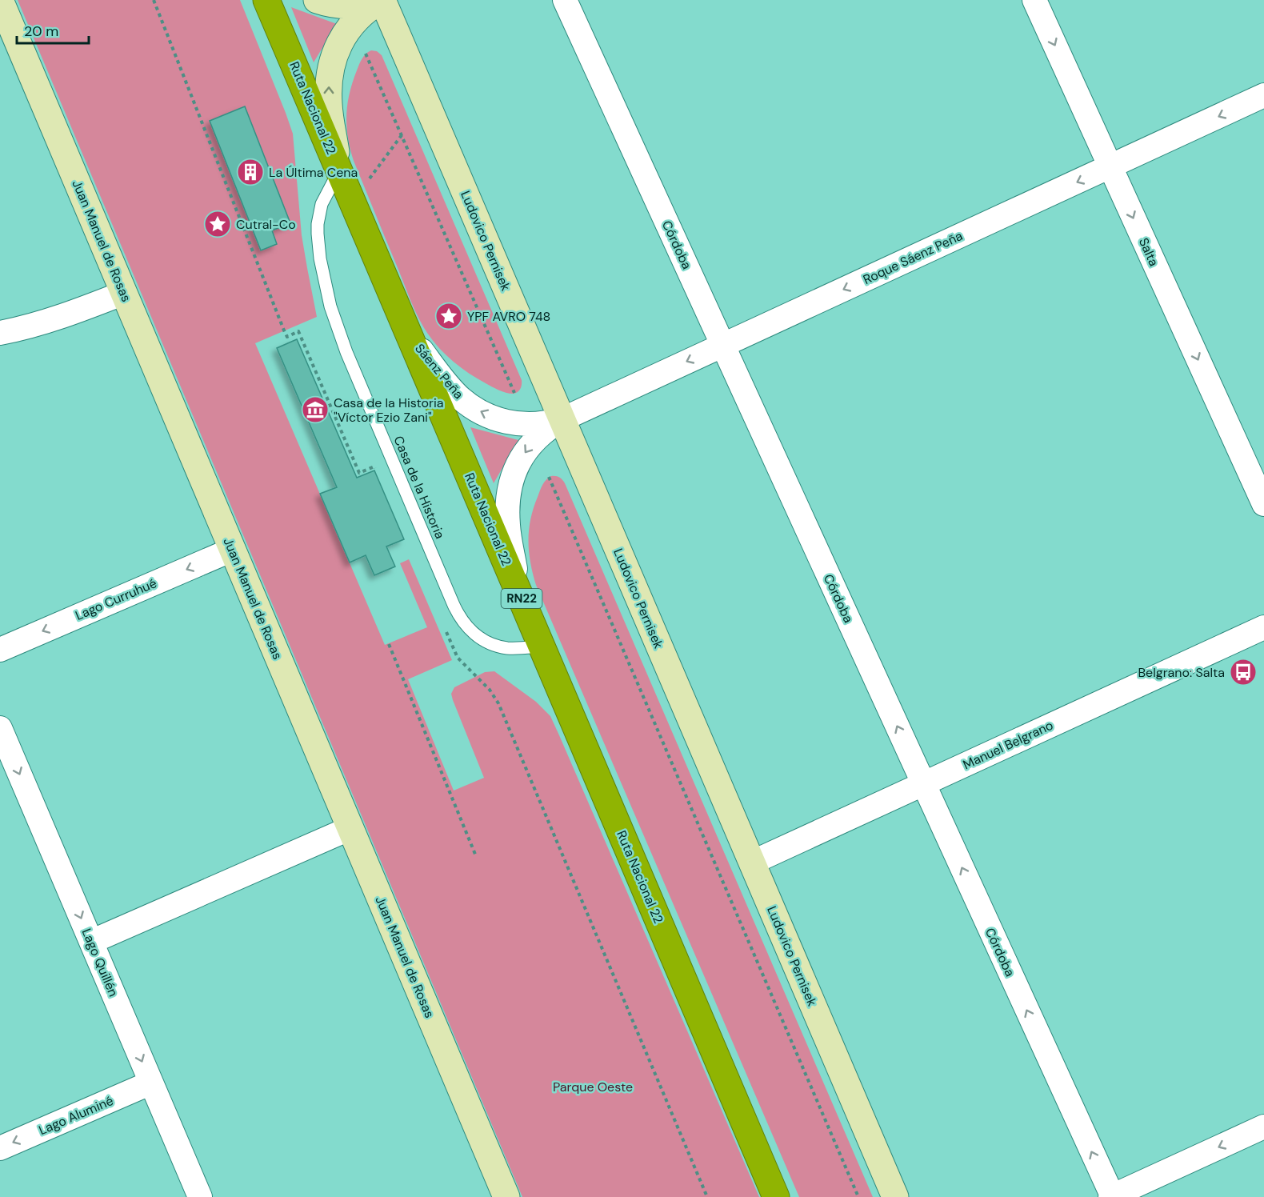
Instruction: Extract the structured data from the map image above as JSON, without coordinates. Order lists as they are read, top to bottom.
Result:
{
  "streets": {
    "highway": ["Ruta Nacional 22", "RN22"],
    "street": [
      "Juan Manuel de Rosas",
      "Ludovico Pernisek",
      "Córdoba",
      "Salta",
      "Roque Sáenz Peña",
      "Sáenz Peña",
      "Lago Curruhué",
      "Manuel Belgrano",
      "Lago Quillén",
      "Lago Aluminé"
    ],
    "lane": ["Casa de la Historia"]
  },
  "crossings": [
    ["Ruta Nacional 22", "Sáenz Peña"],
    ["Ruta Nacional 22", "Casa de la Historia"],
    ["Juan Manuel de Rosas", "Lago Curruhué"],
    ["Ludovico Pernisek", "Roque Sáenz Peña"],
    ["Ludovico Pernisek", "Sáenz Peña"],
    ["Ludovico Pernisek", "Manuel Belgrano"],
    ["Córdoba", "Roque Sáenz Peña"],
    ["Córdoba", "Manuel Belgrano"],
    ["Salta", "Roque Sáenz Peña"],
    ["Roque Sáenz Peña", "Sáenz Peña"],
    ["Lago Quillén", "Lago Aluminé"]
  ],
  "one_way": [
    "Córdoba",
    "Salta",
    "Roque Sáenz Peña",
    "Sáenz Peña",
    "Lago Curruhué",
    "Lago Quillén",
    "Lago Aluminé"
  ],
  "parks": ["Parque Oeste"],
  "places": {
    "building": ["La Última Cena"],
    "place": ["Cutral-Co", "YPF AVRO 748"],
    "museum": ["Casa de la Historia \"Víctor Ezio Zani\""],
    "bus stop": ["Belgrano: Salta"]
  },
  "scale_bar": "20 m"
}
